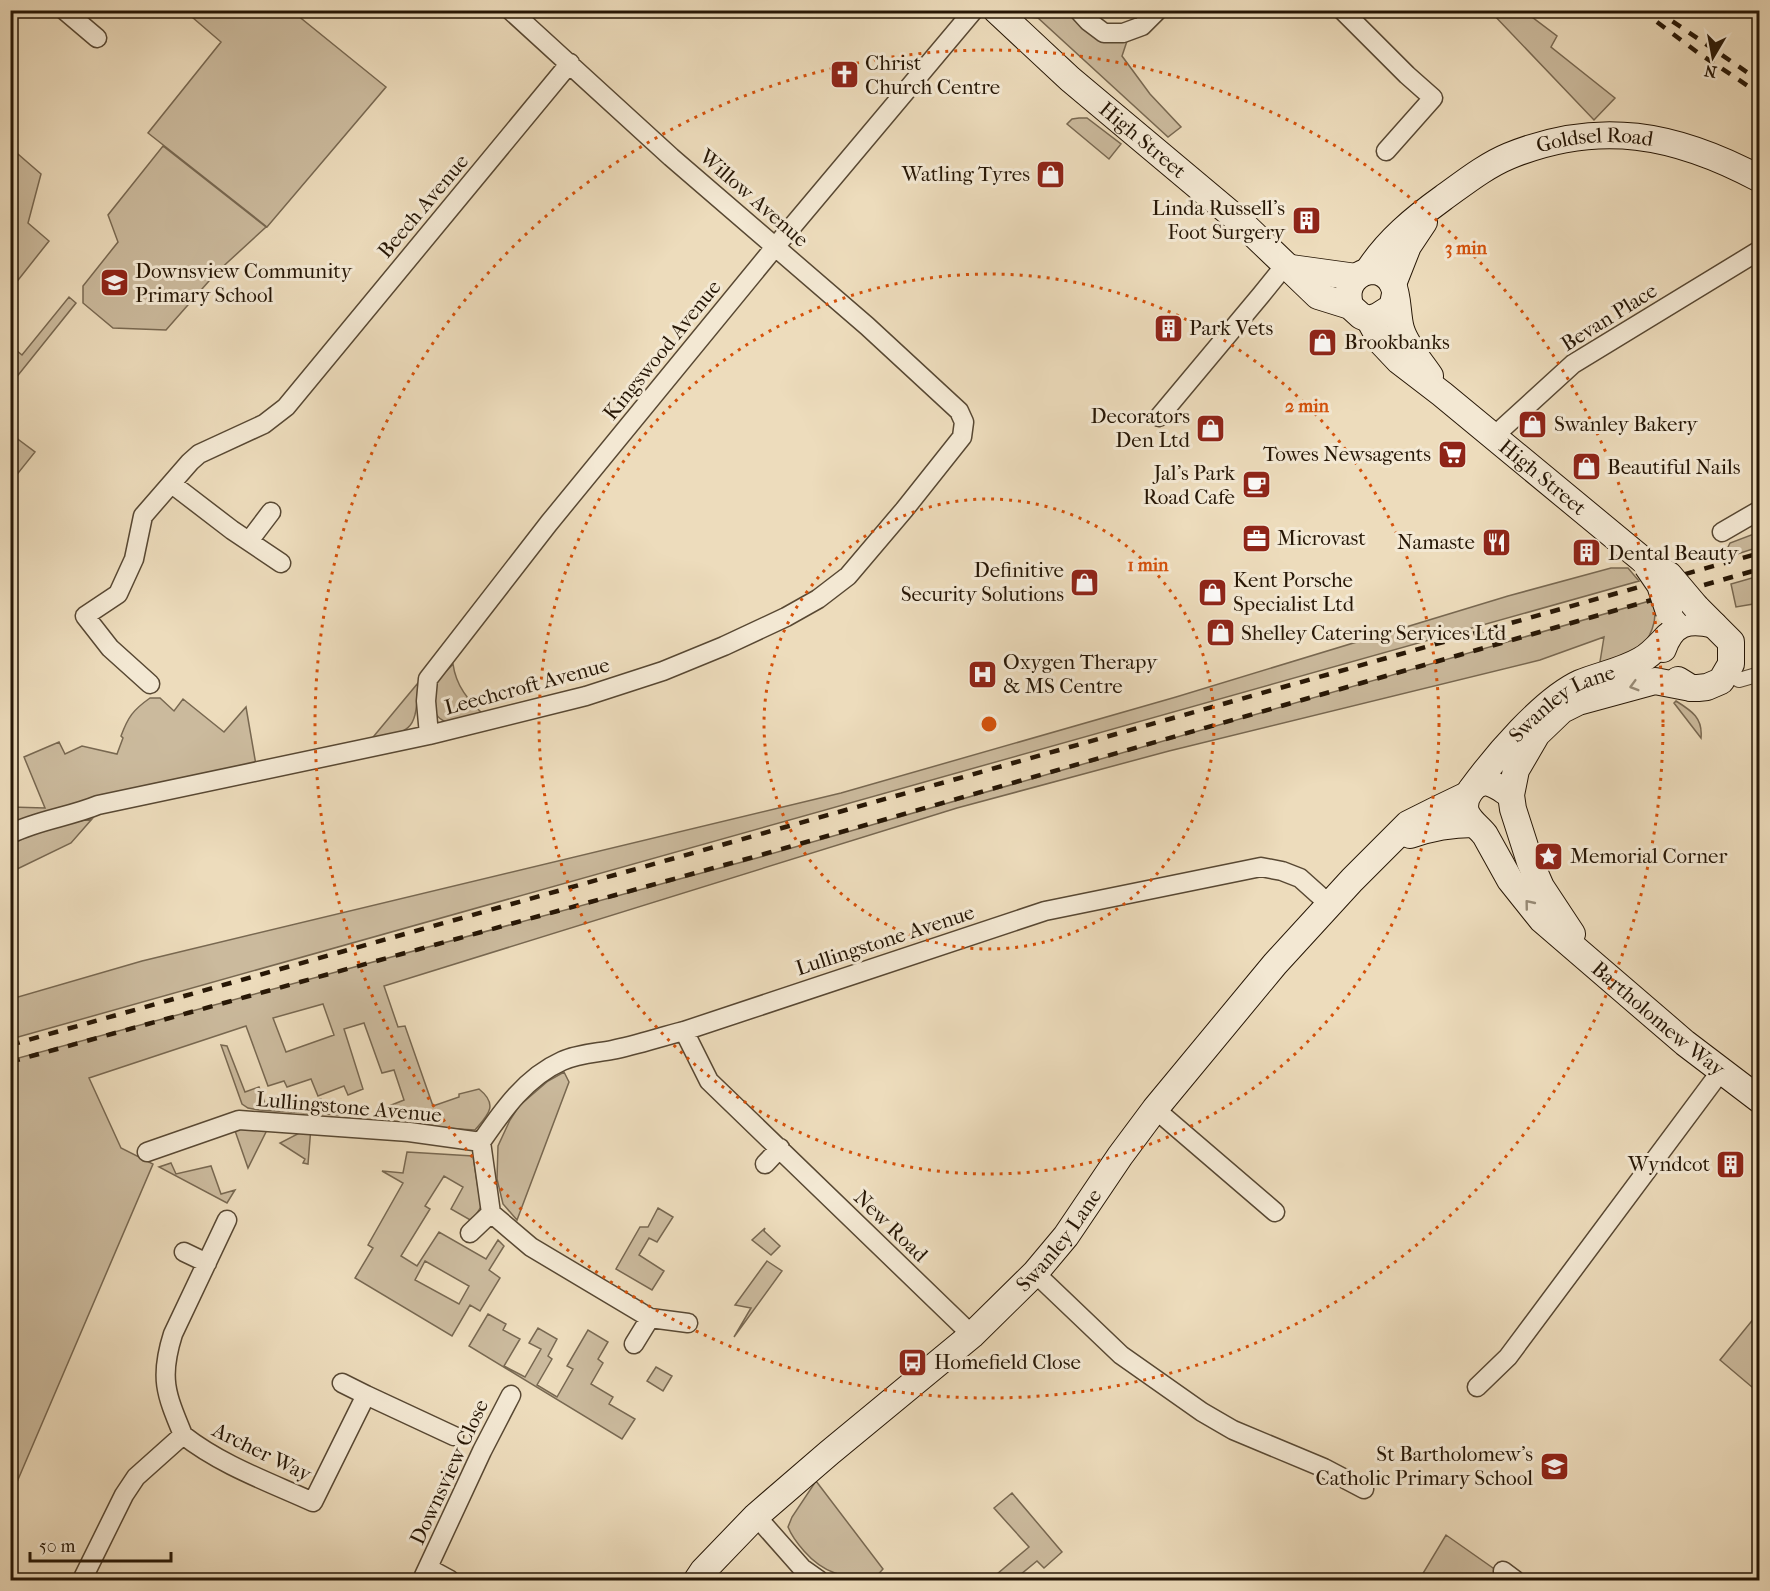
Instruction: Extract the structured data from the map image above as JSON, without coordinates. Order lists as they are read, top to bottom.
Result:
{
  "streets": {
    "main road": [
      "High Street",
      "Goldsel Road",
      "Swanley Lane",
      "Bartholomew Way"
    ],
    "street": [
      "Willow Avenue",
      "Beech Avenue",
      "Bevan Place",
      "Kingswood Avenue",
      "Leechcroft Avenue",
      "Lullingstone Avenue",
      "New Road",
      "Archer Way",
      "Downsview Close"
    ]
  },
  "crossings": [
    ["High Street", "Goldsel Road"],
    ["High Street", "Bevan Place"],
    ["High Street", "Swanley Lane"],
    ["Willow Avenue", "Beech Avenue"],
    ["Willow Avenue", "Kingswood Avenue"],
    ["Willow Avenue", "Leechcroft Avenue"],
    ["Kingswood Avenue", "Leechcroft Avenue"],
    ["Swanley Lane", "Lullingstone Avenue"],
    ["Swanley Lane", "Bartholomew Way"],
    ["Swanley Lane", "New Road"],
    ["Lullingstone Avenue", "New Road"]
  ],
  "places": {
    "church": ["Christ Church Centre"],
    "shop": [
      "Watling Tyres",
      "Brookbanks",
      "Swanley Bakery",
      "Decorators Den Ltd",
      "Beautiful Nails",
      "Definitive Security Solutions",
      "Kent Porsche Specialist Ltd",
      "Shelley Catering Services Ltd"
    ],
    "building": [
      "Linda Russell's Foot Surgery",
      "Park Vets",
      "Dental Beauty",
      "Wyndcot"
    ],
    "school or university": ["Downsview Community Primary School", "St Bartholomew's Catholic Primary School"],
    "supermarket": ["Towes Newsagents"],
    "cafe": ["Jal's Park Road Cafe"],
    "office": ["Microvast"],
    "restaurant": ["Namaste"],
    "hospital": ["Oxygen Therapy & MS Centre"],
    "place": ["Memorial Corner"],
    "bus stop": ["Homefield Close"]
  },
  "scale_bar": "50 m",
  "north": "bottom",
  "rings": ["3 min", "2 min", "1 min"]
}
